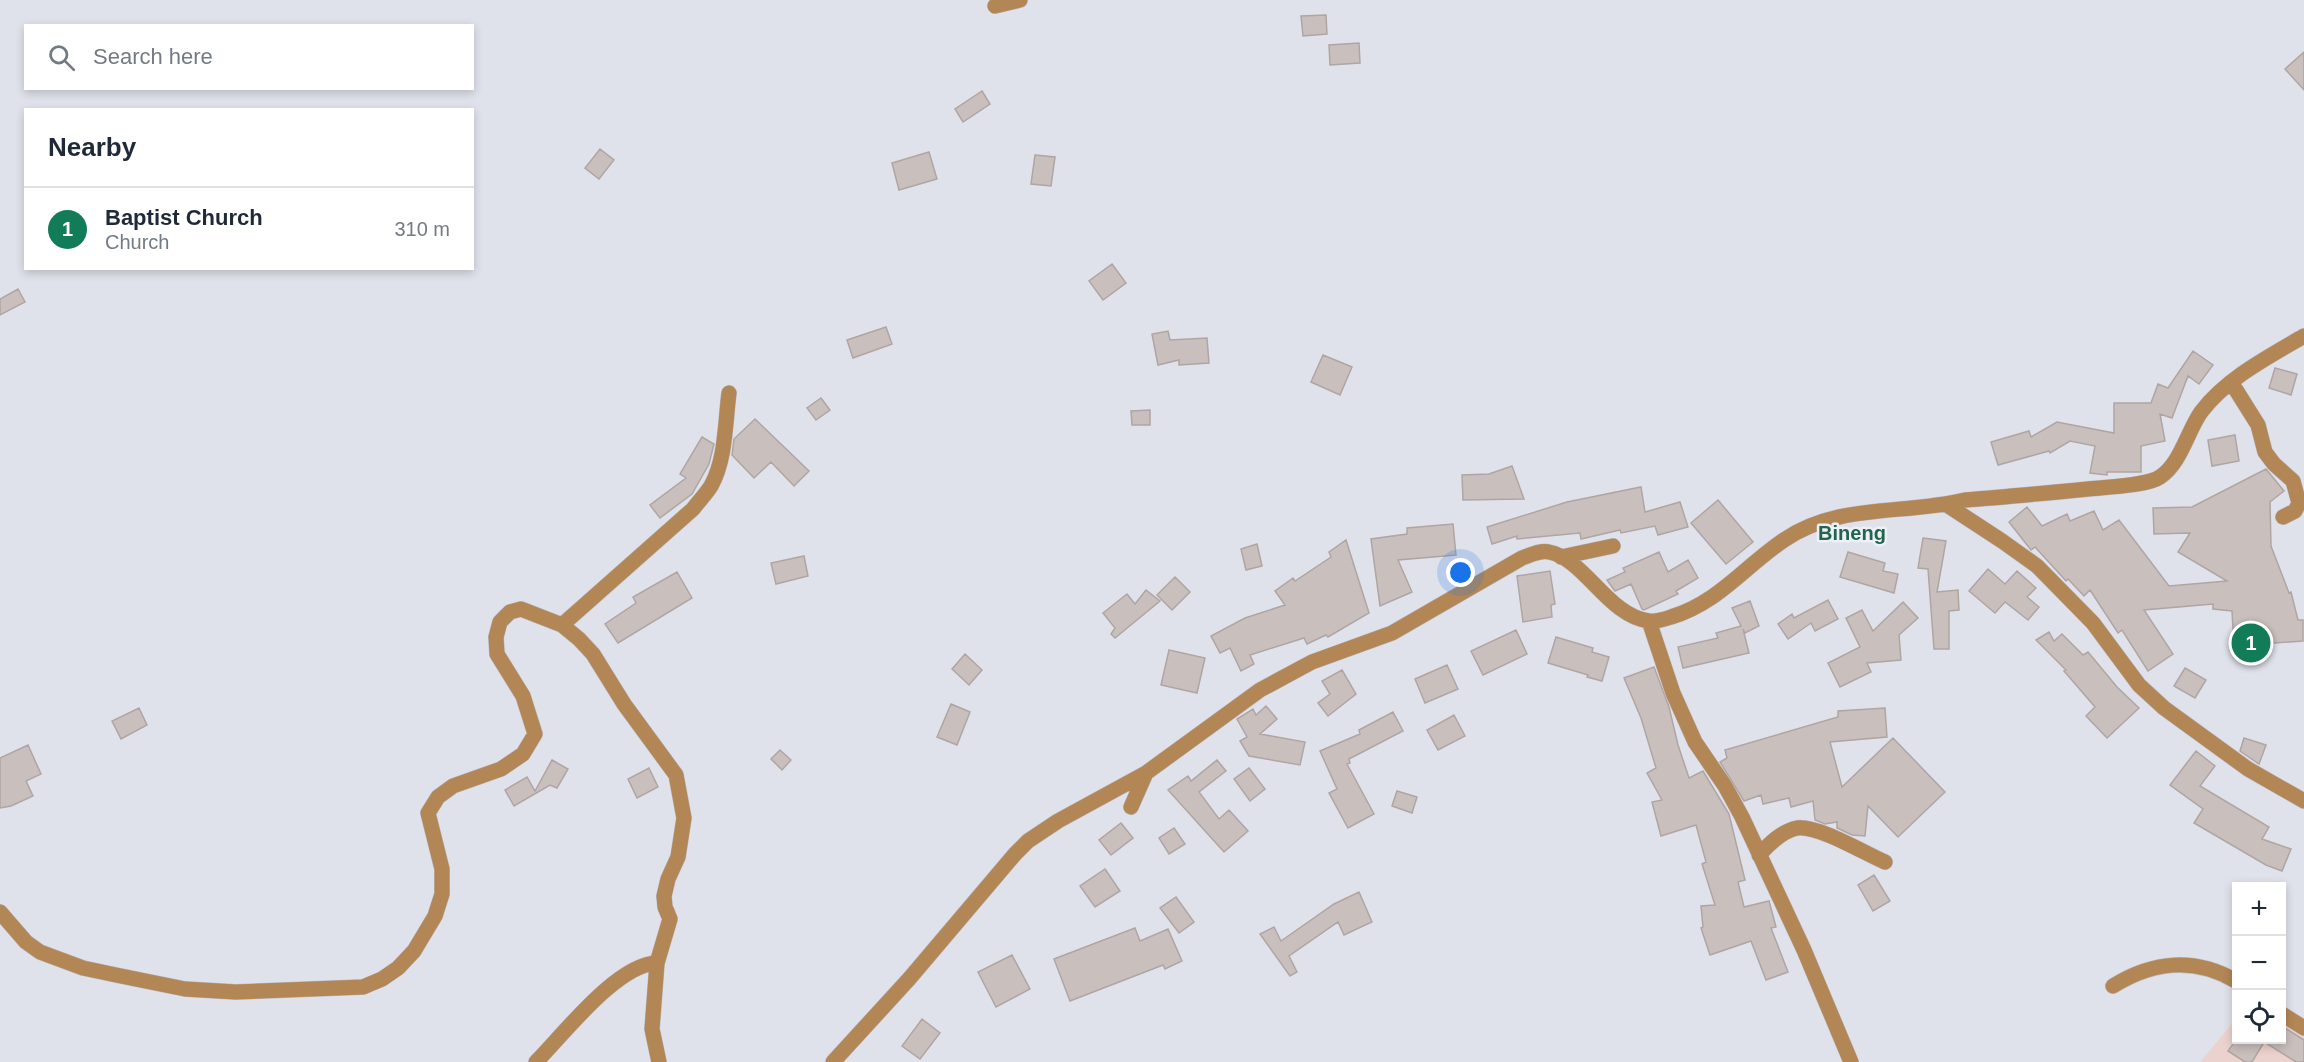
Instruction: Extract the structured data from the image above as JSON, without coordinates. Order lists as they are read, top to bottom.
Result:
{
  "districts": ["Bineng"],
  "page": {
    "search": "Search here",
    "heading": "Nearby",
    "list": [
      {
        "mark": "1",
        "name": "Baptist Church",
        "note": "Church",
        "value": "310 m"
      }
    ],
    "pins": "1",
    "map_buttons": ["+", "−"]
  }
}
